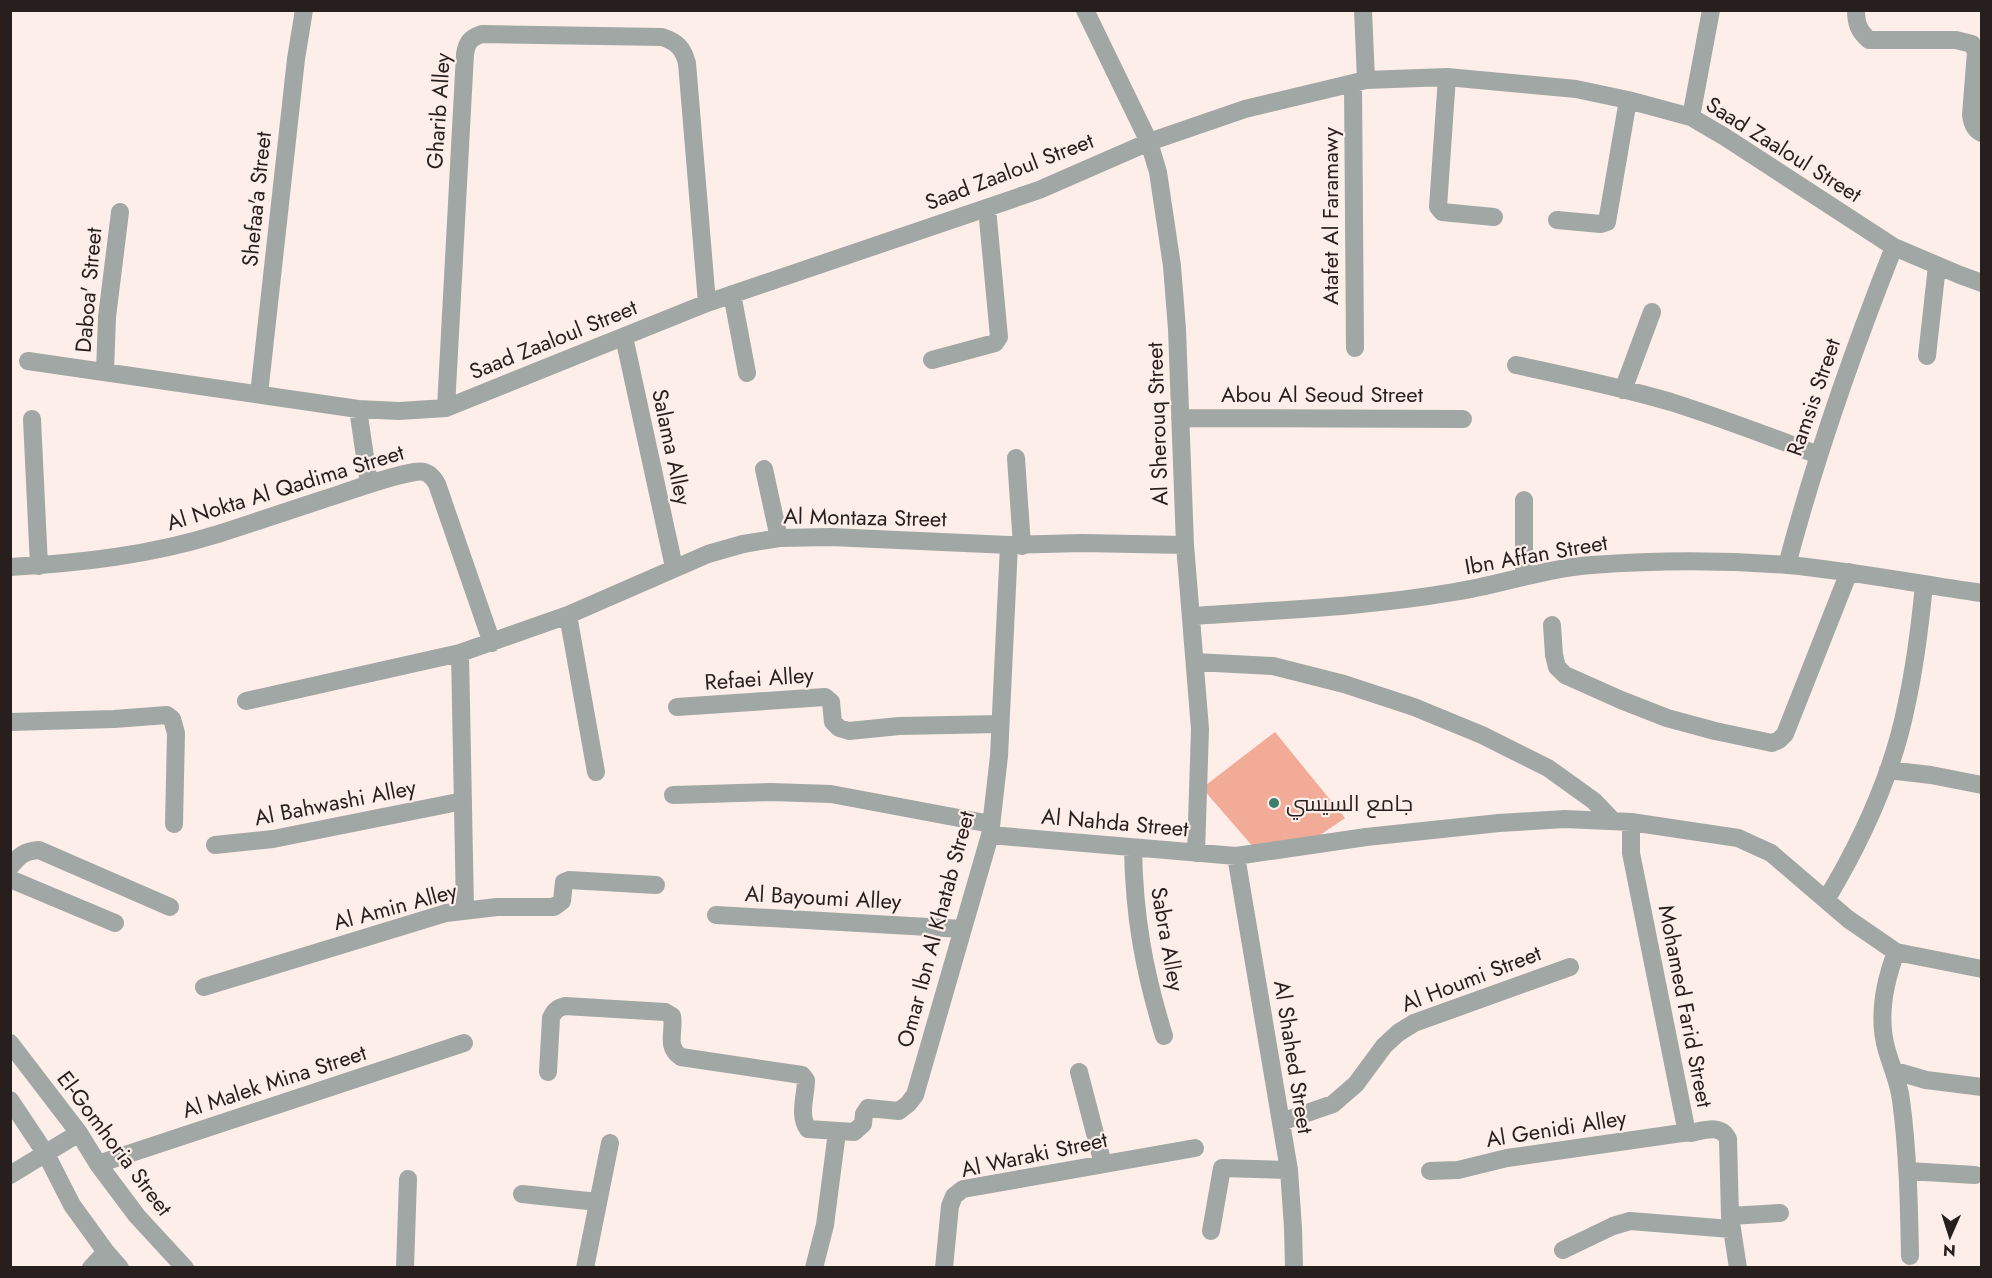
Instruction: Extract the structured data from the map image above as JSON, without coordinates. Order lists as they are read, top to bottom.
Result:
{
  "streets": {
    "street": [
      "Gharib Alley",
      "Saad Zaaloul Street",
      "Shefaa'a Street",
      "Atafet Al Faramawy",
      "Daboa' Street",
      "Abou Al Seoud Street",
      "Ramsis Street",
      "Al Sherouq Street",
      "Salama Alley",
      "Al Nokta Al Qadima Street",
      "Al Montaza Street",
      "Ibn Affan Street",
      "Refaei Alley",
      "Al Bahwashi Alley",
      "Al Nahda Street",
      "Al Bayoumi Alley",
      "Al Amin Alley",
      "Omar Ibn Al Khatab Street",
      "Sabra Alley",
      "Al Houmi Street",
      "Mohamed Farid Street",
      "Al Shahed Street",
      "Al Malek Mina Street",
      "Al Genidi Alley",
      "El-Gomhoria Street",
      "Al Waraki Street"
    ]
  },
  "crossings": [
    ["Gharib Alley", "Saad Zaaloul Street"],
    ["Saad Zaaloul Street", "Shefaa'a Street"],
    ["Saad Zaaloul Street", "Atafet Al Faramawy"],
    ["Saad Zaaloul Street", "Daboa' Street"],
    ["Saad Zaaloul Street", "Ramsis Street"],
    ["Saad Zaaloul Street", "Al Sherouq Street"],
    ["Saad Zaaloul Street", "Salama Alley"],
    ["Abou Al Seoud Street", "Al Sherouq Street"],
    ["Ramsis Street", "Ibn Affan Street"],
    ["Al Sherouq Street", "Al Montaza Street"],
    ["Al Sherouq Street", "Ibn Affan Street"],
    ["Al Sherouq Street", "Al Nahda Street"],
    ["Salama Alley", "Al Montaza Street"],
    ["Al Nokta Al Qadima Street", "Al Montaza Street"],
    ["Al Montaza Street", "Omar Ibn Al Khatab Street"],
    ["Refaei Alley", "Omar Ibn Al Khatab Street"],
    ["Al Nahda Street", "Omar Ibn Al Khatab Street"],
    ["Al Nahda Street", "Sabra Alley"],
    ["Al Nahda Street", "Mohamed Farid Street"],
    ["Al Nahda Street", "Al Shahed Street"],
    ["Al Bayoumi Alley", "Omar Ibn Al Khatab Street"],
    ["Al Houmi Street", "Al Shahed Street"],
    ["Mohamed Farid Street", "Al Genidi Alley"],
    ["Al Malek Mina Street", "El-Gomhoria Street"]
  ],
  "places": ["جامع السيسي"],
  "north": "bottom"
}
